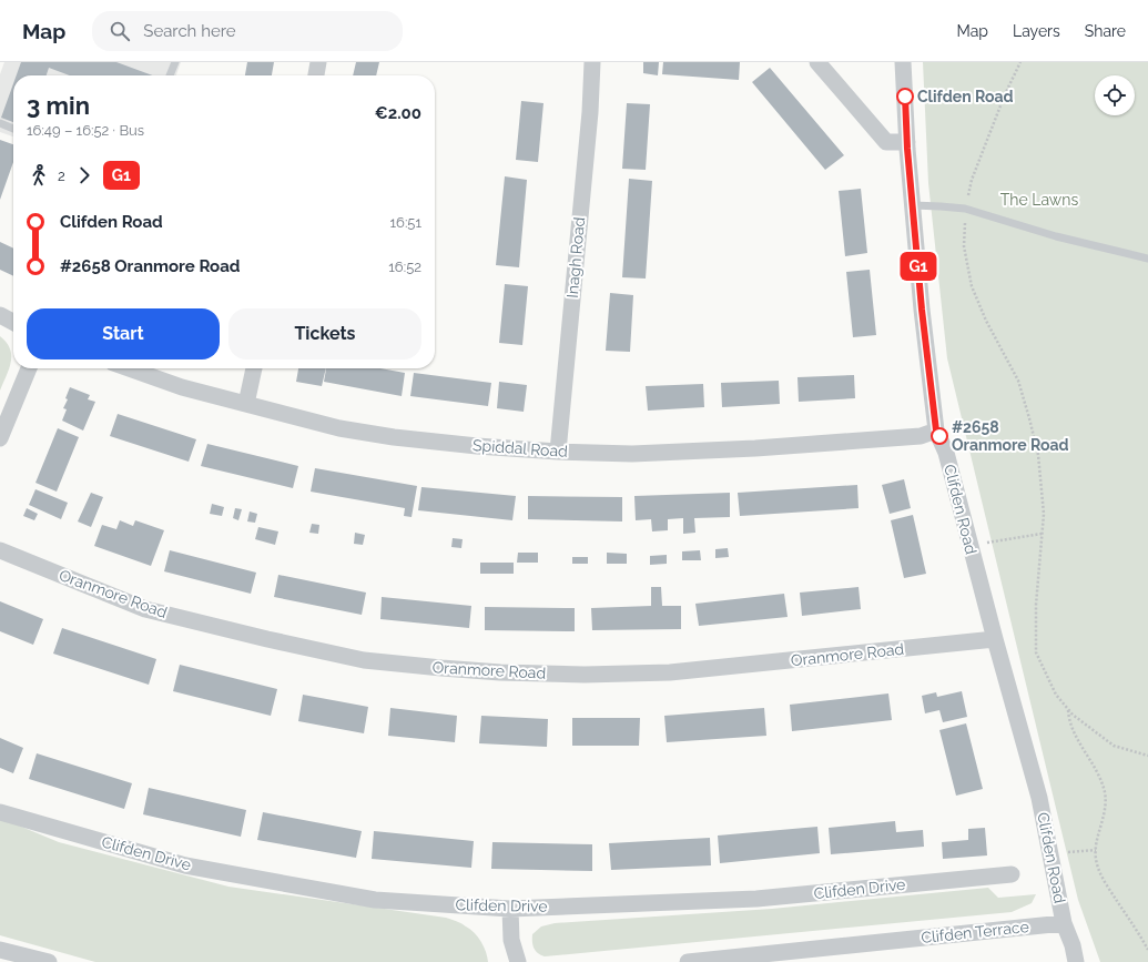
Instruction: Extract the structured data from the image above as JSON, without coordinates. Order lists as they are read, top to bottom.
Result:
{
  "streets": {
    "street": [
      "Inagh Road",
      "Spiddal Road",
      "Clifden Road",
      "Oranmore Road",
      "Clifden Drive",
      "Clifden Terrace"
    ]
  },
  "crossings": [
    ["Inagh Road", "Spiddal Road"],
    ["Spiddal Road", "Clifden Road"],
    ["Clifden Road", "Oranmore Road"],
    ["Clifden Road", "Clifden Terrace"]
  ],
  "parks": ["The Lawns"],
  "places": ["Clifden Road", "#2658 Oranmore Road"],
  "lines": ["bus line G1"],
  "page": {
    "header": "Map",
    "search": "Search here",
    "nav": ["Map", "Layers", "Share"],
    "on_map": "G1",
    "heading": ["3 min", "16:49 – 16:52 · Bus", "€2.00"],
    "legs": ["2", "G1"],
    "list": [
      {
        "name": "Clifden Road",
        "value": "16:51"
      },
      {
        "name": "#2658 Oranmore Road",
        "value": "16:52"
      }
    ],
    "buttons": ["Start", "Tickets"]
  }
}
